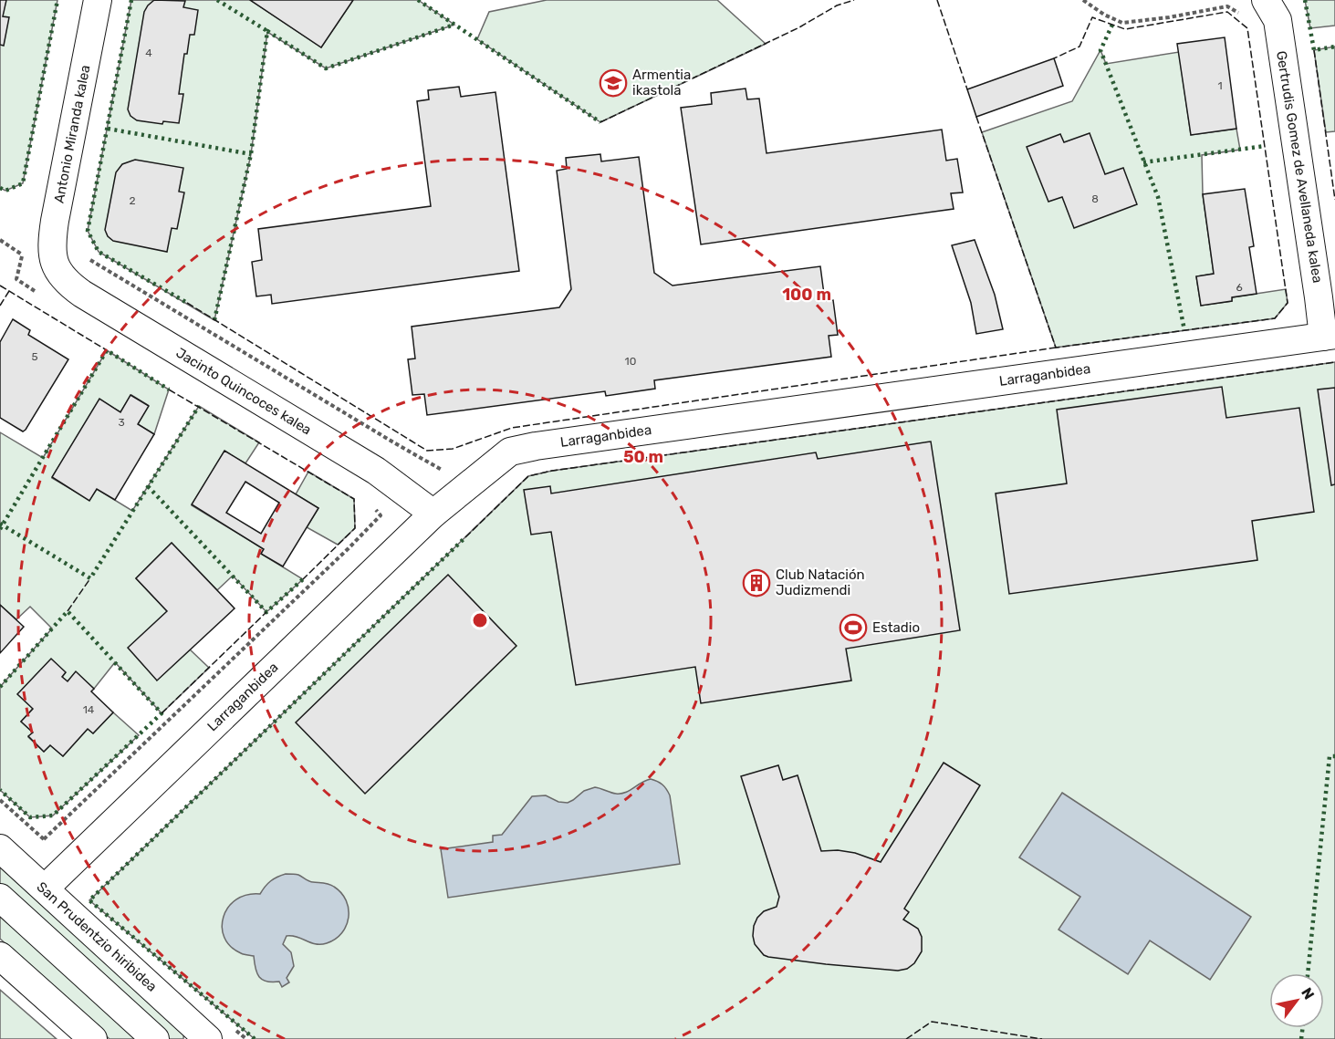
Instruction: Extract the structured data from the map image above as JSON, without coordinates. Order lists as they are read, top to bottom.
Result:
{
  "streets": {
    "street": [
      "Antonio Miranda kalea",
      "Gertrudis Gomez de Avellaneda kalea",
      "Larraganbidea",
      "Jacinto Quincoces kalea",
      "San Prudentzio hiribidea"
    ]
  },
  "crossings": [
    ["Antonio Miranda kalea", "Jacinto Quincoces kalea"],
    ["Gertrudis Gomez de Avellaneda kalea", "Larraganbidea"],
    ["Larraganbidea", "Jacinto Quincoces kalea"],
    ["Larraganbidea", "San Prudentzio hiribidea"]
  ],
  "places": {
    "school or university": ["Armentia ikastola"],
    "building": ["Club Natación Judizmendi"],
    "sports": ["Estadio"]
  },
  "house_numbers": [
    "4",
    "1",
    "8",
    "2",
    "6",
    "5",
    "10",
    "3",
    "14"
  ],
  "north": "top right",
  "rings": ["100 m", "50 m"]
}
